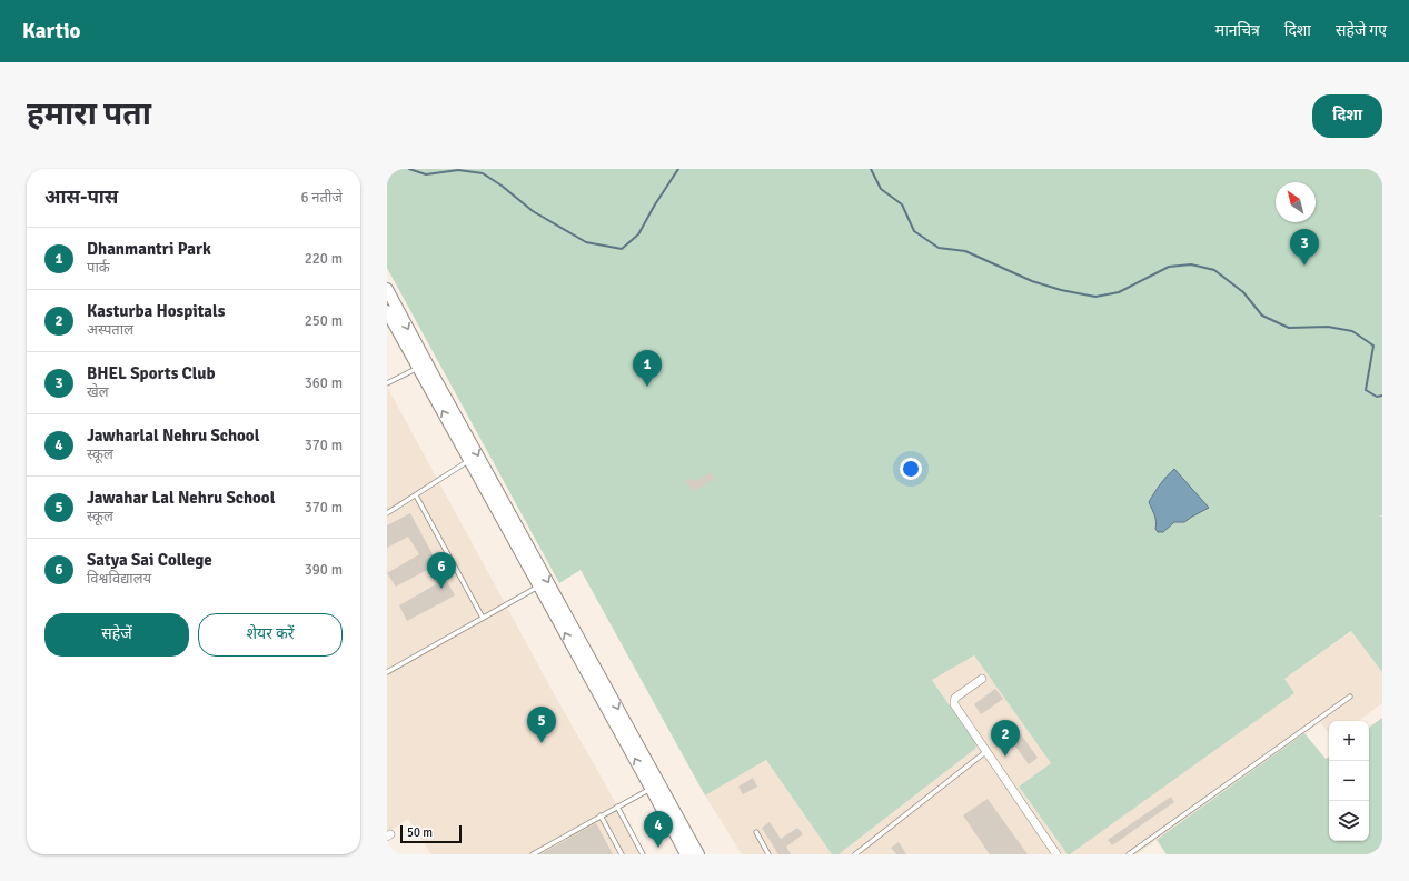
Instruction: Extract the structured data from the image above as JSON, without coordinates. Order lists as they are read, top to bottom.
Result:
{
  "scale_bar": "50 m",
  "north": "top left",
  "page": {
    "header": "Kartio",
    "nav": ["मानचित्र", "दिशा", "सहेजे गए"],
    "buttons": [
      "दिशा",
      ["सहेजें", "शेयर करें"]
    ],
    "title": "हमारा पता",
    "heading": ["आस-पास", "6 नतीजे"],
    "list": [
      {
        "mark": "1",
        "name": "Dhanmantri Park",
        "note": "पार्क",
        "value": "220 m"
      },
      {
        "mark": "2",
        "name": "Kasturba Hospitals",
        "note": "अस्पताल",
        "value": "250 m"
      },
      {
        "mark": "3",
        "name": "BHEL Sports Club",
        "note": "खेल",
        "value": "360 m"
      },
      {
        "mark": "4",
        "name": "Jawharlal Nehru School",
        "note": "स्कूल",
        "value": "370 m"
      },
      {
        "mark": "5",
        "name": "Jawahar Lal Nehru School",
        "note": "स्कूल",
        "value": "370 m"
      },
      {
        "mark": "6",
        "name": "Satya Sai College",
        "note": "विश्वविद्यालय",
        "value": "390 m"
      }
    ],
    "pins": [
      "3",
      "1",
      "6",
      "5",
      "2",
      "4"
    ],
    "map_buttons": ["+", "−"],
    "scale": "50 m"
  }
}
